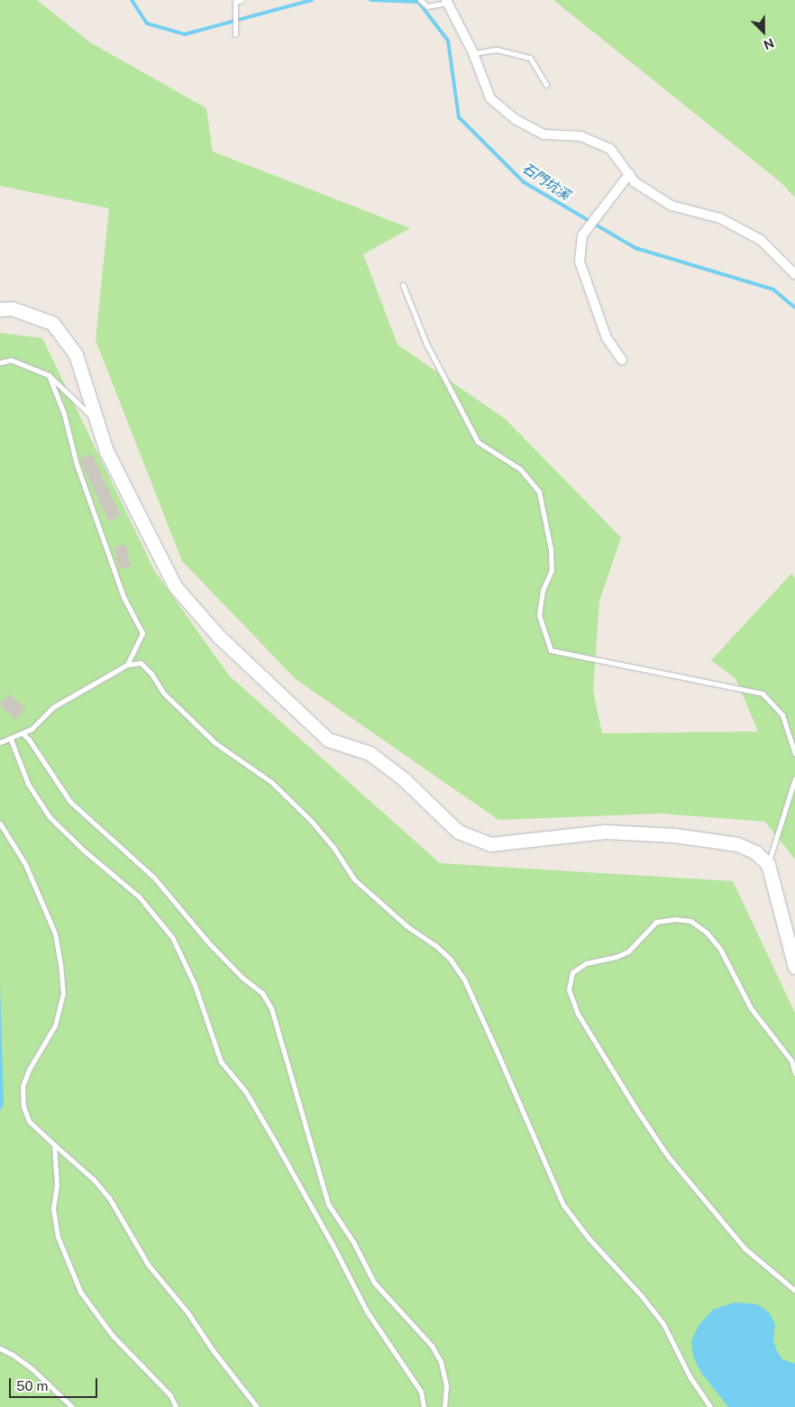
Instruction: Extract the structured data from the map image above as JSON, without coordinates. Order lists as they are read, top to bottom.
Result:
{
  "water": ["石門坑溪"],
  "scale_bar": "50 m",
  "north": "bottom right"
}
